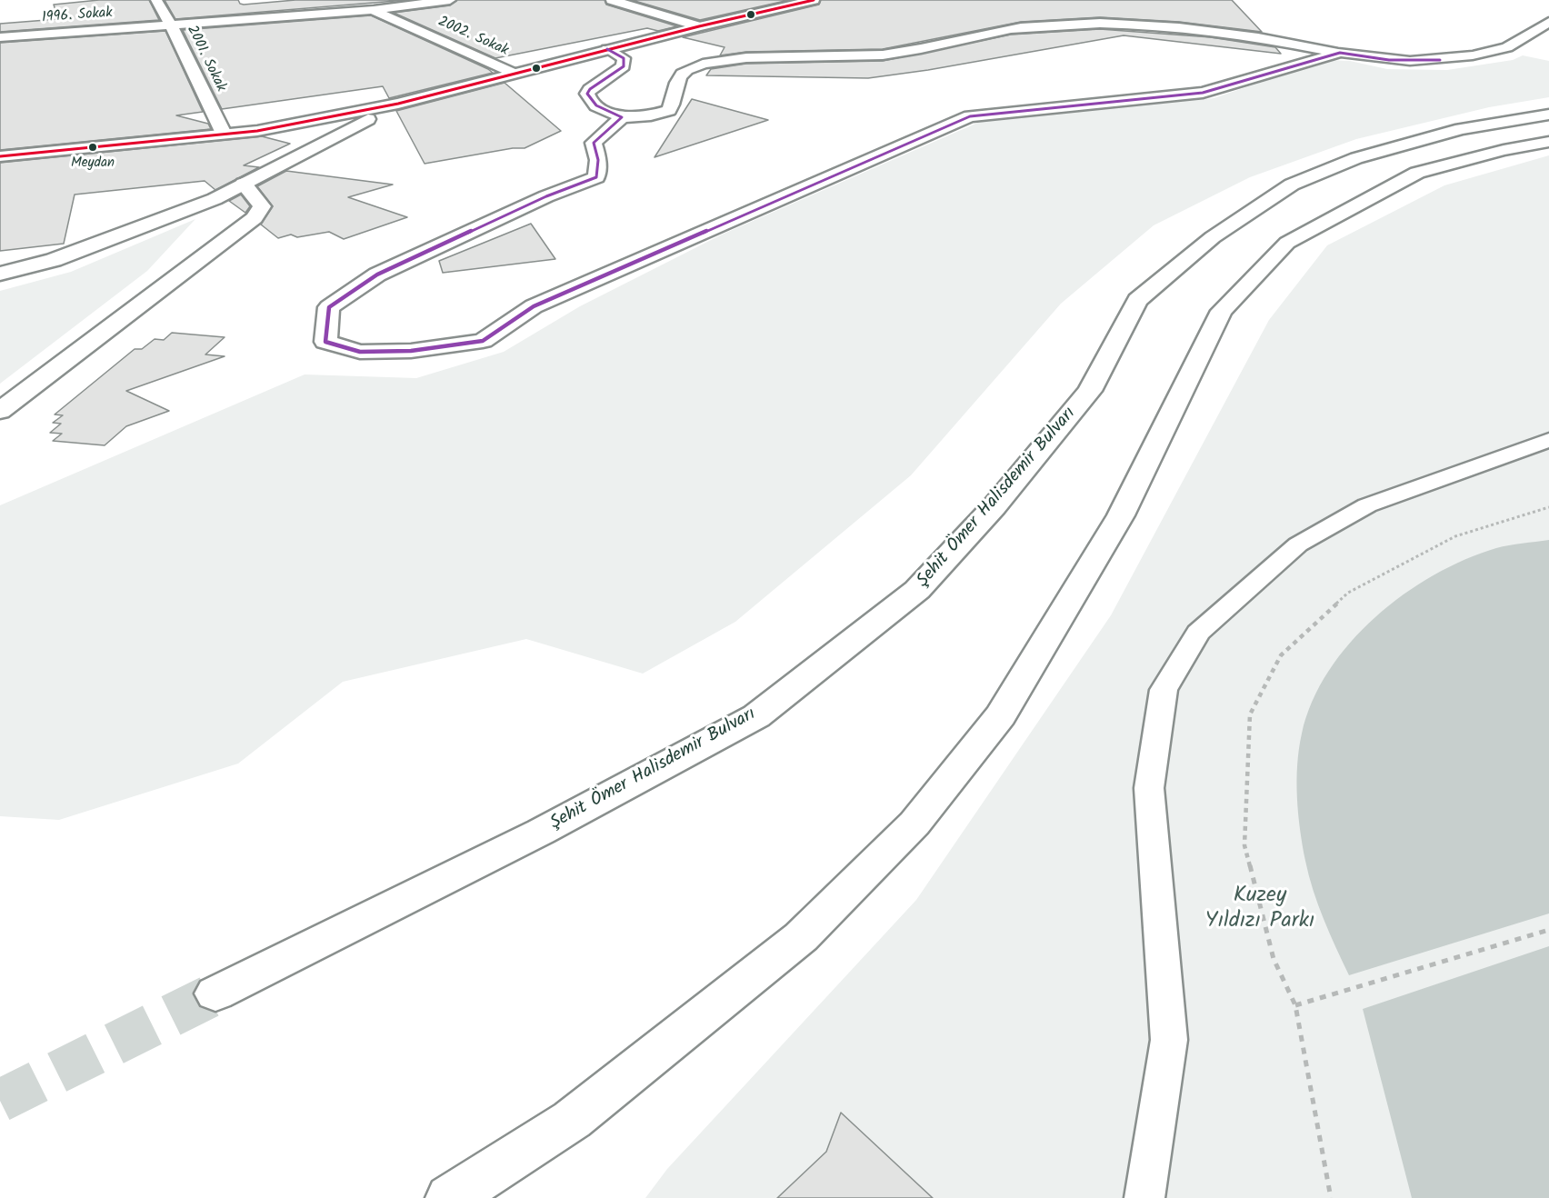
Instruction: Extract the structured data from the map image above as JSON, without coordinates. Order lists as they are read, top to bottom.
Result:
{
  "streets": {
    "main road": [
      "1996. Sokak",
      "2002. Sokak",
      "2001. Sokak",
      "Şehit Ömer Halisdemir Bulvarı"
    ]
  },
  "crossings": [
    ["1996. Sokak", "2002. Sokak"],
    ["1996. Sokak", "2001. Sokak"]
  ],
  "parks": ["Kuzey Yıldızı Parkı"],
  "places": ["Meydan"]
}
